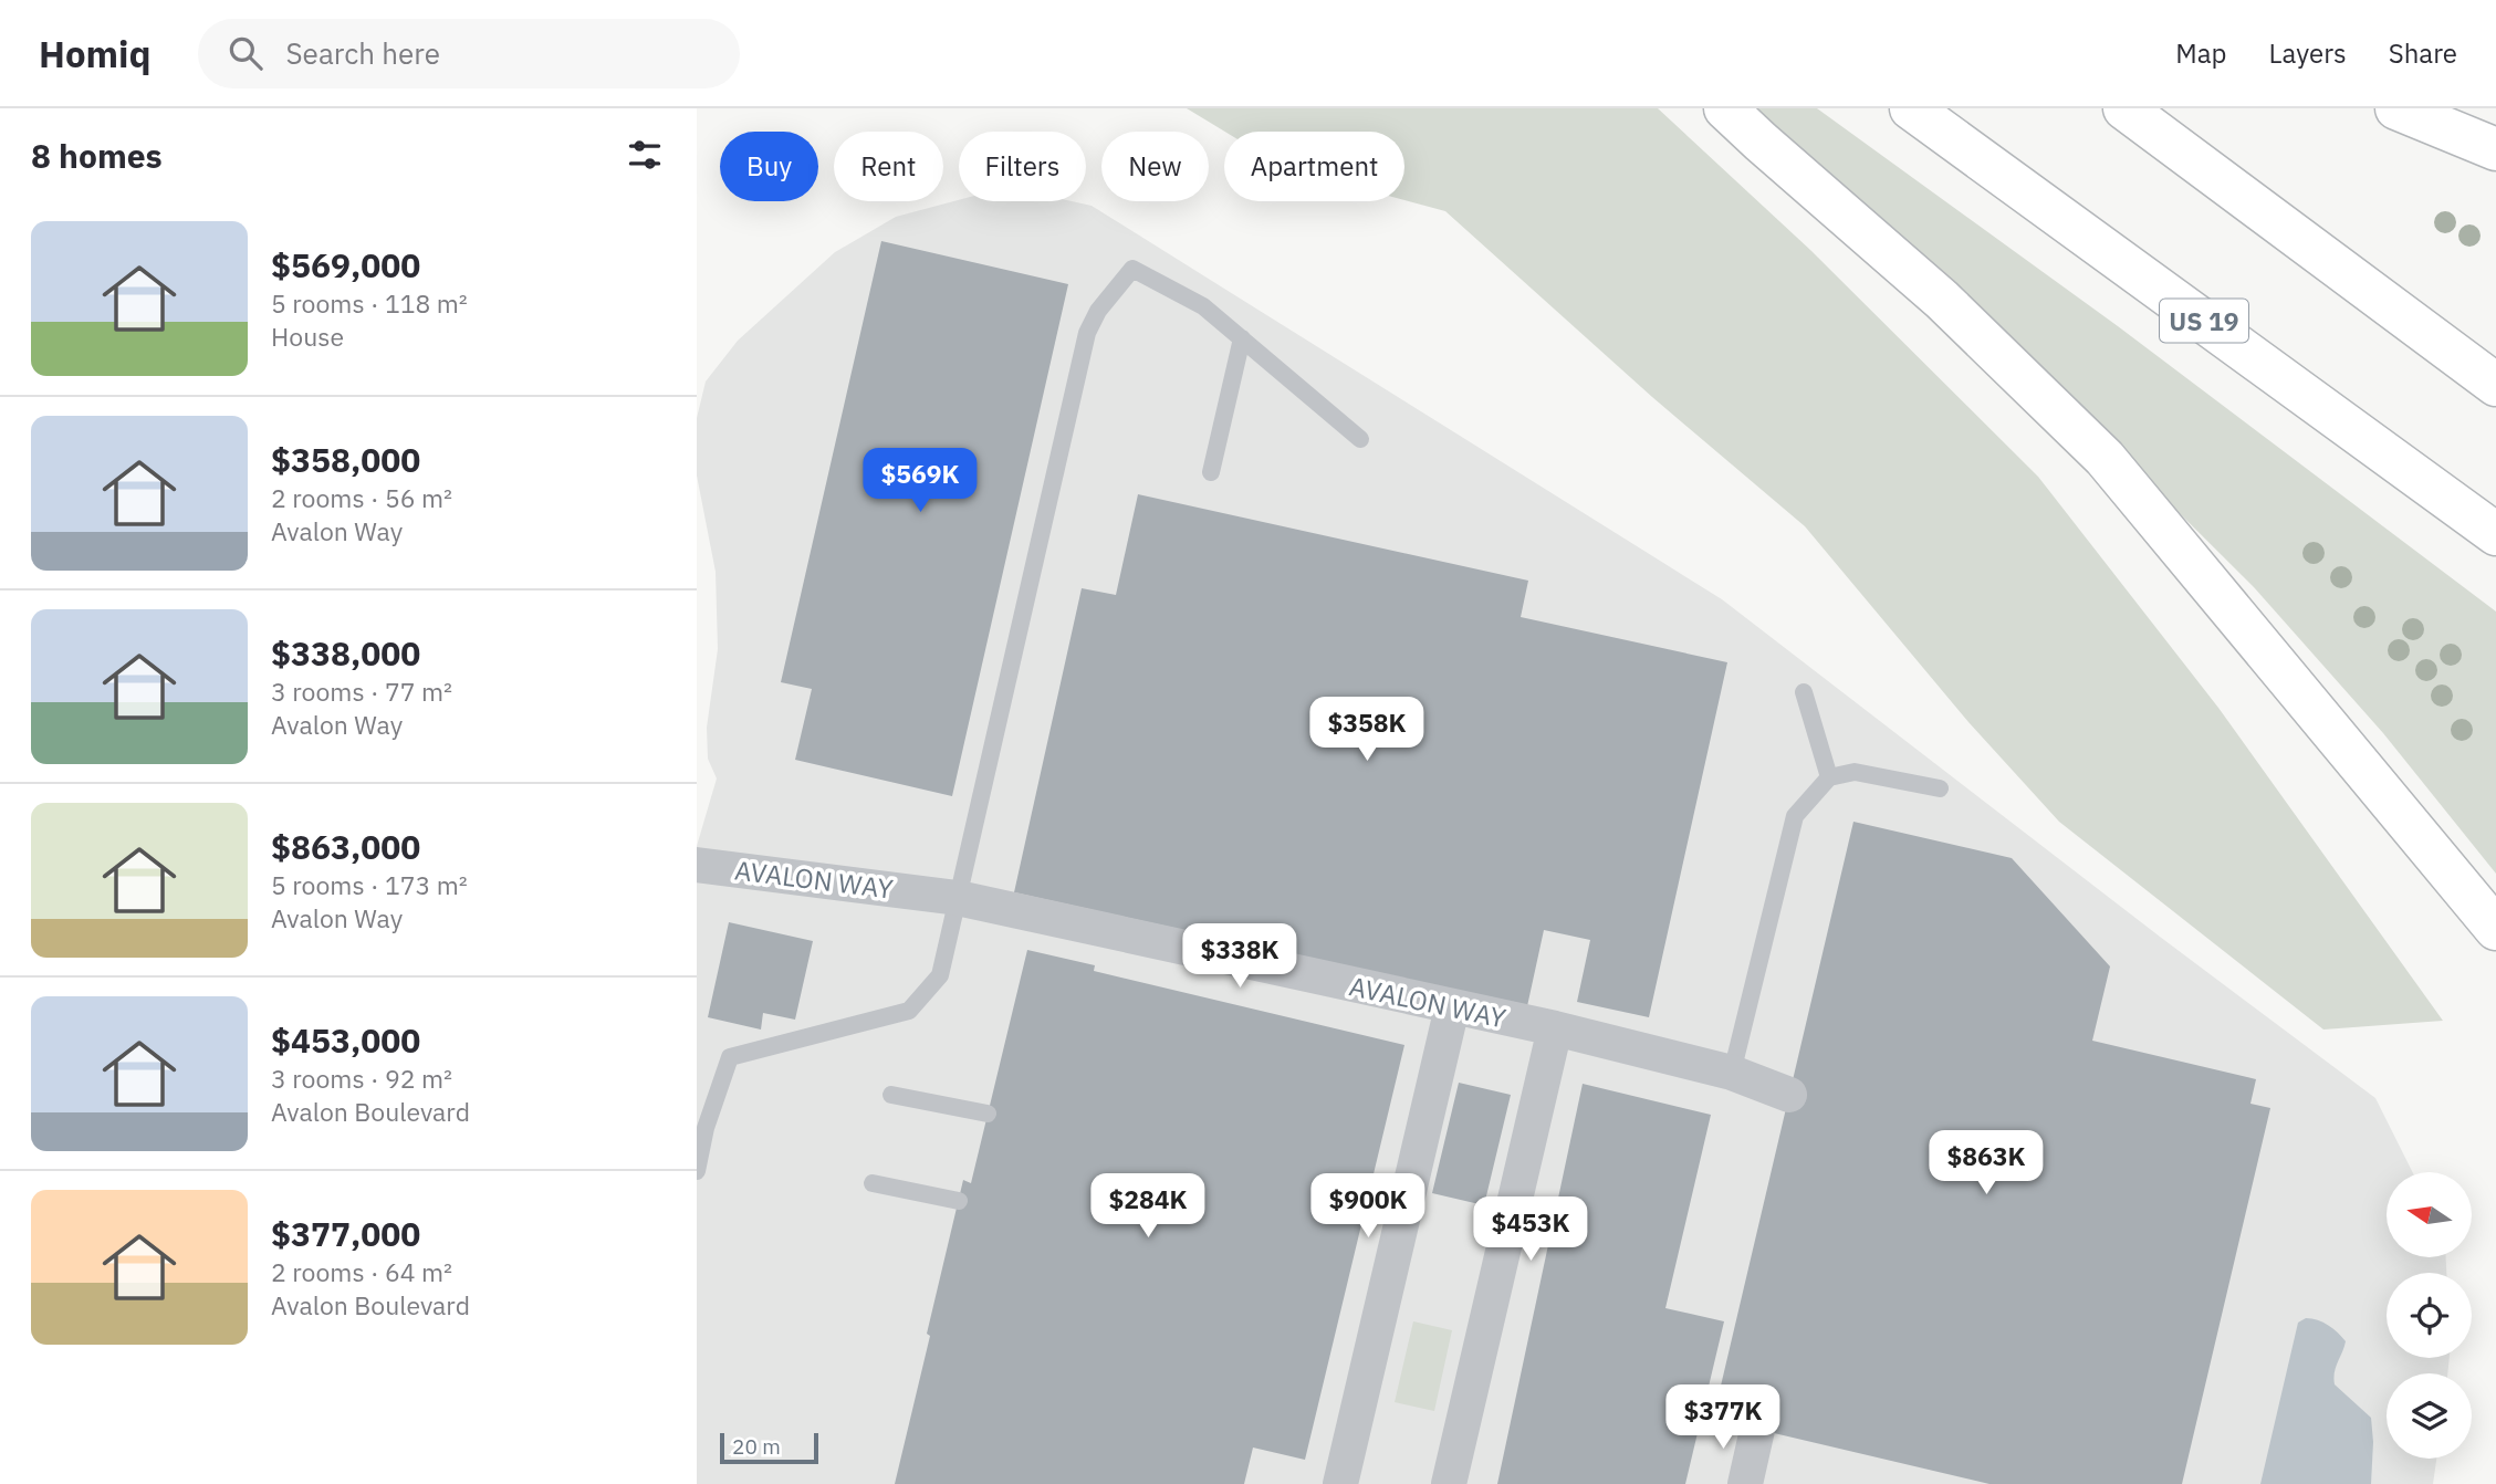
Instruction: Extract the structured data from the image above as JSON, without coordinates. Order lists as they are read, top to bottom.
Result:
{
  "streets": {
    "highway": ["US 19"],
    "street": ["AVALON WAY"]
  },
  "scale_bar": "20 m",
  "north": "left",
  "page": {
    "header": "Homiq",
    "search": "Search here",
    "nav": ["Map", "Layers", "Share"],
    "heading": "8 homes",
    "chip": [
      "Buy",
      "Rent",
      "Filters",
      "New",
      "Apartment"
    ],
    "list": [
      {
        "name": "$569,000",
        "note": "5 rooms · 118 m² · House"
      },
      {
        "name": "$358,000",
        "note": "2 rooms · 56 m² · Avalon Way"
      },
      {
        "name": "$338,000",
        "note": "3 rooms · 77 m² · Avalon Way"
      },
      {
        "name": "$863,000",
        "note": "5 rooms · 173 m² · Avalon Way"
      },
      {
        "name": "$453,000",
        "note": "3 rooms · 92 m² · Avalon Boulevard"
      },
      {
        "name": "$377,000",
        "note": "2 rooms · 64 m² · Avalon Boulevard"
      }
    ],
    "price": [
      "$569K",
      "$358K",
      "$338K",
      "$863K",
      "$284K",
      "$900K",
      "$453K",
      "$377K"
    ],
    "scale": "20 m"
  }
}
